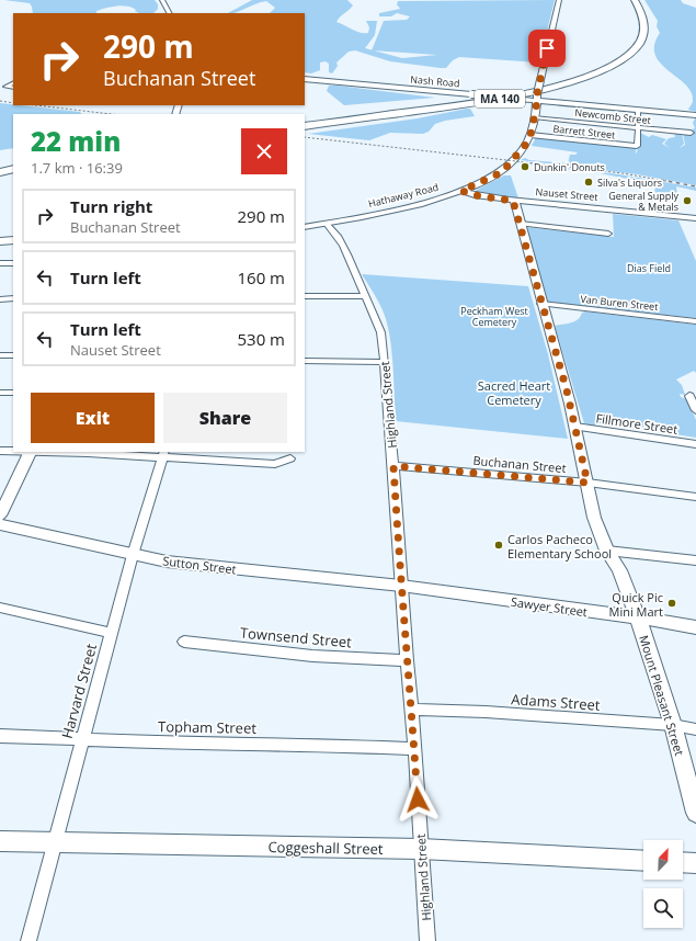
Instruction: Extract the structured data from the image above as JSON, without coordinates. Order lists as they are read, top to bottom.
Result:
{
  "streets": {
    "highway": ["MA 140"],
    "main road": [
      "Nash Road",
      "Nauset Street",
      "Hathaway Road",
      "Sutton Street",
      "Sawyer Street",
      "Mount Pleasant Street",
      "Coggeshall Street"
    ],
    "street": [
      "Newcomb Street",
      "Barrett Street",
      "Van Buren Street",
      "Highland Street",
      "Fillmore Street",
      "Buchanan Street",
      "Townsend Street",
      "Harvard Street",
      "Adams Street",
      "Topham Street"
    ]
  },
  "crossings": [
    ["Newcomb Street", "Barrett Street"],
    ["Barrett Street", "Hathaway Road"],
    ["Nauset Street", "Hathaway Road"],
    ["Nauset Street", "Mount Pleasant Street"],
    ["Hathaway Road", "Highland Street"],
    ["Van Buren Street", "Mount Pleasant Street"],
    ["Highland Street", "Buchanan Street"],
    ["Highland Street", "Sutton Street"],
    ["Highland Street", "Sawyer Street"],
    ["Highland Street", "Townsend Street"],
    ["Highland Street", "Adams Street"],
    ["Highland Street", "Topham Street"],
    ["Highland Street", "Coggeshall Street"],
    ["Fillmore Street", "Mount Pleasant Street"],
    ["Buchanan Street", "Mount Pleasant Street"],
    ["Sutton Street", "Sawyer Street"],
    ["Sutton Street", "Harvard Street"],
    ["Sawyer Street", "Mount Pleasant Street"],
    ["Harvard Street", "Topham Street"],
    ["Harvard Street", "Coggeshall Street"],
    ["Mount Pleasant Street", "Adams Street"]
  ],
  "parks": ["Dias Field", "Peckham West Cemetery", "Sacred Heart Cemetery"],
  "places": [
    "Dunkin' Donuts",
    "Silva's Liquors",
    "General Supply & Metals",
    "Carlos Pacheco Elementary School",
    "Quick Pic Mini Mart"
  ],
  "north": "top right",
  "page": {
    "turn": ["290 m", "Buchanan Street"],
    "heading": ["22 min", "1.7 km · 16:39"],
    "list": [
      {
        "name": "Turn right",
        "note": "Buchanan Street",
        "value": "290 m"
      },
      {
        "name": "Turn left",
        "value": "160 m"
      },
      {
        "name": "Turn left",
        "note": "Nauset Street",
        "value": "530 m"
      }
    ],
    "buttons": ["Exit", "Share"]
  }
}
